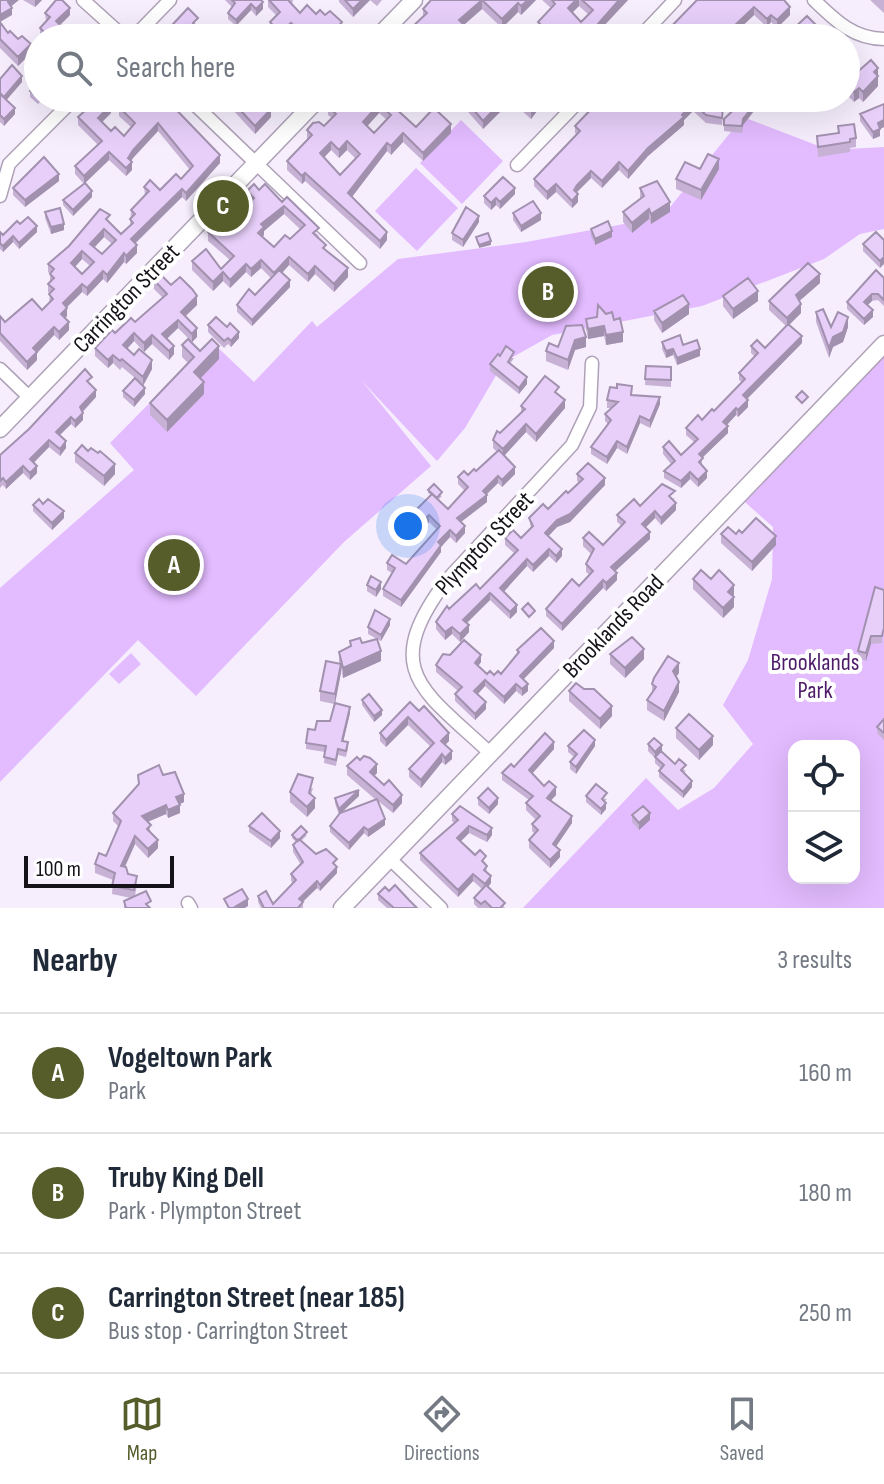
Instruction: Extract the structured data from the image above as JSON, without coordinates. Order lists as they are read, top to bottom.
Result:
{
  "streets": {
    "street": ["Carrington Street", "Plympton Street", "Brooklands Road"]
  },
  "crossings": [
    ["Plympton Street", "Brooklands Road"]
  ],
  "parks": ["Brooklands Park"],
  "scale_bar": "100 m",
  "page": {
    "search": "Search here",
    "pins": ["C", "B", "A"],
    "scale": "100 m",
    "heading": ["Nearby", "3 results"],
    "list": [
      {
        "mark": "A",
        "name": "Vogeltown Park",
        "note": "Park",
        "value": "160 m"
      },
      {
        "mark": "B",
        "name": "Truby King Dell",
        "note": "Park · Plympton Street",
        "value": "180 m"
      },
      {
        "mark": "C",
        "name": "Carrington Street (near 185)",
        "note": "Bus stop · Carrington Street",
        "value": "250 m"
      }
    ],
    "nav": ["Map", "Directions", "Saved"]
  }
}
